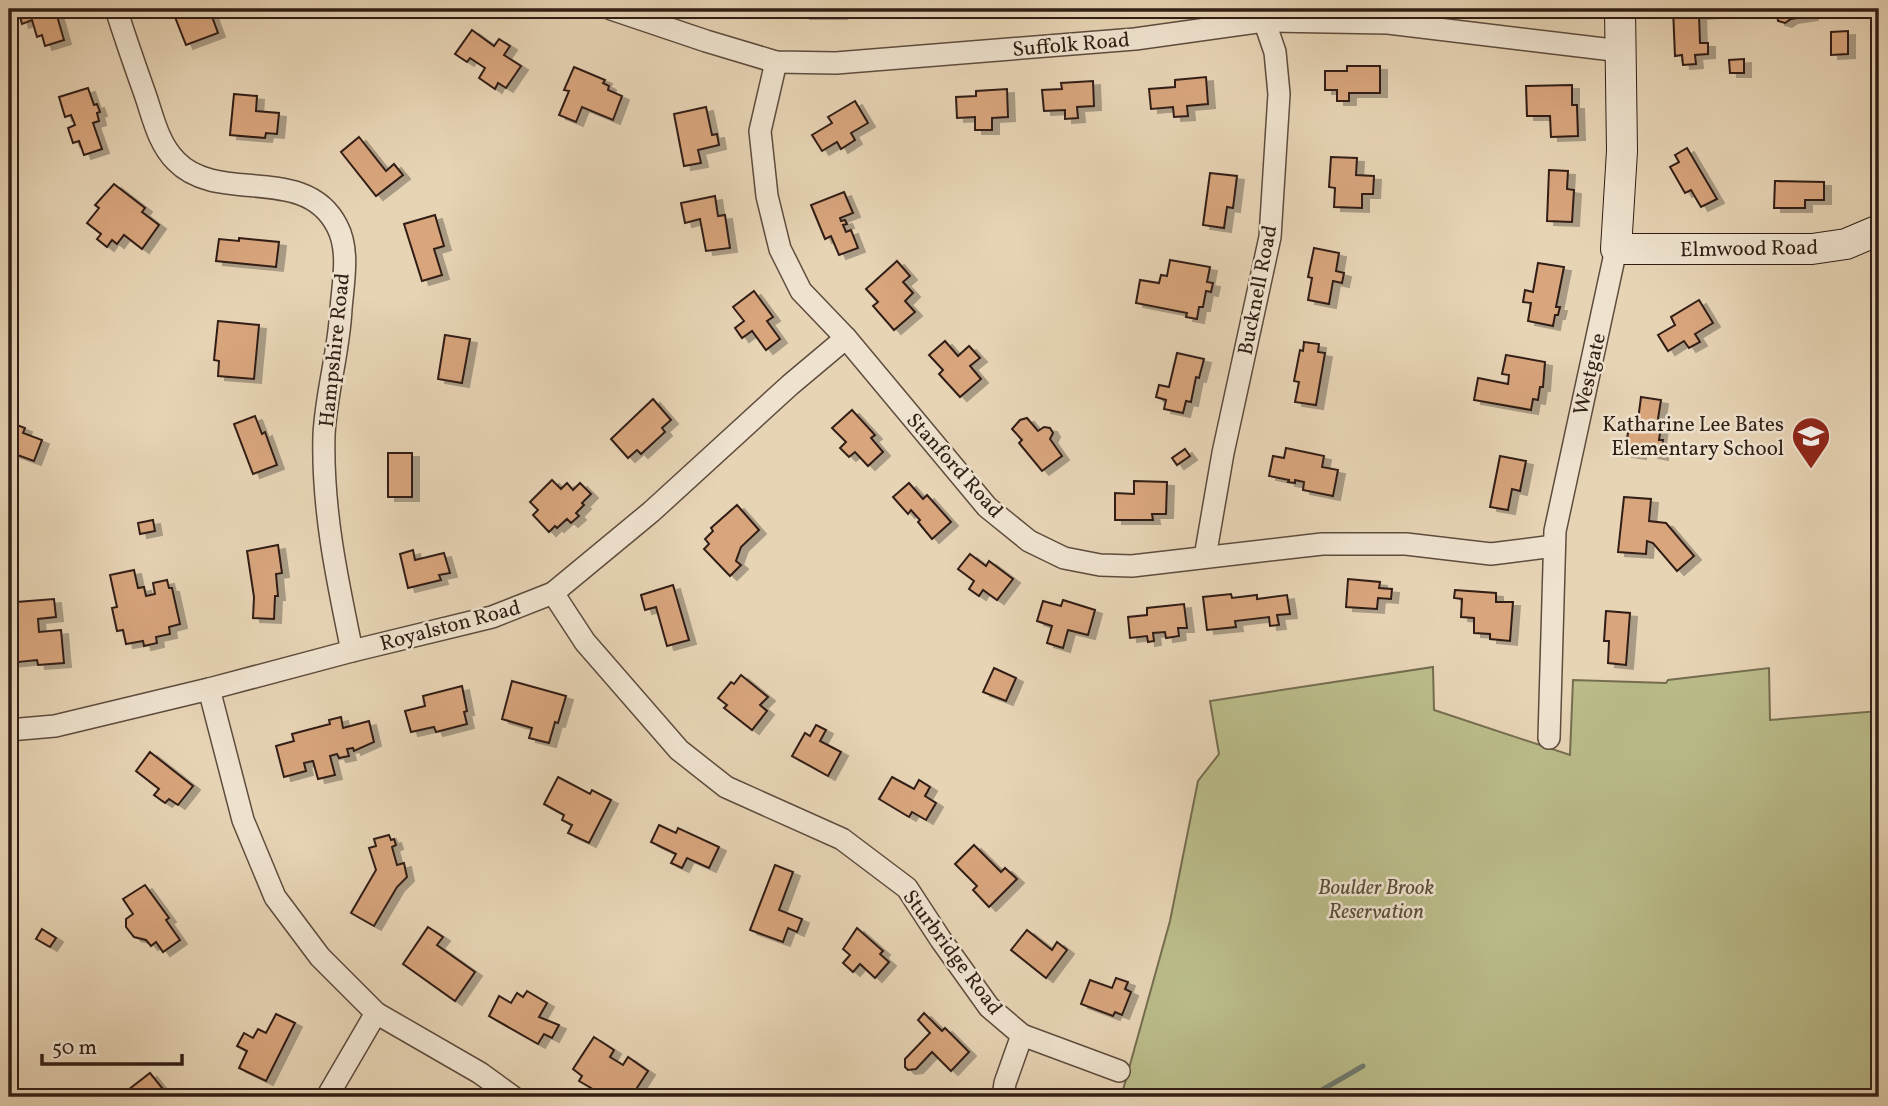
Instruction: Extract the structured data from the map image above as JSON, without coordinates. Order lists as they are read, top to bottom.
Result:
{
  "streets": {
    "street": [
      "Suffolk Road",
      "Elmwood Road",
      "Bucknell Road",
      "Hampshire Road",
      "Westgate",
      "Stanford Road",
      "Royalston Road",
      "Sturbridge Road"
    ]
  },
  "crossings": [
    ["Suffolk Road", "Bucknell Road"],
    ["Suffolk Road", "Westgate"],
    ["Suffolk Road", "Stanford Road"],
    ["Elmwood Road", "Westgate"],
    ["Bucknell Road", "Stanford Road"],
    ["Hampshire Road", "Royalston Road"],
    ["Westgate", "Stanford Road"],
    ["Stanford Road", "Royalston Road"],
    ["Royalston Road", "Sturbridge Road"]
  ],
  "parks": ["Boulder Brook Reservation"],
  "places": {
    "school or university": ["Katharine Lee Bates Elementary School"]
  },
  "scale_bar": "50 m"
}
